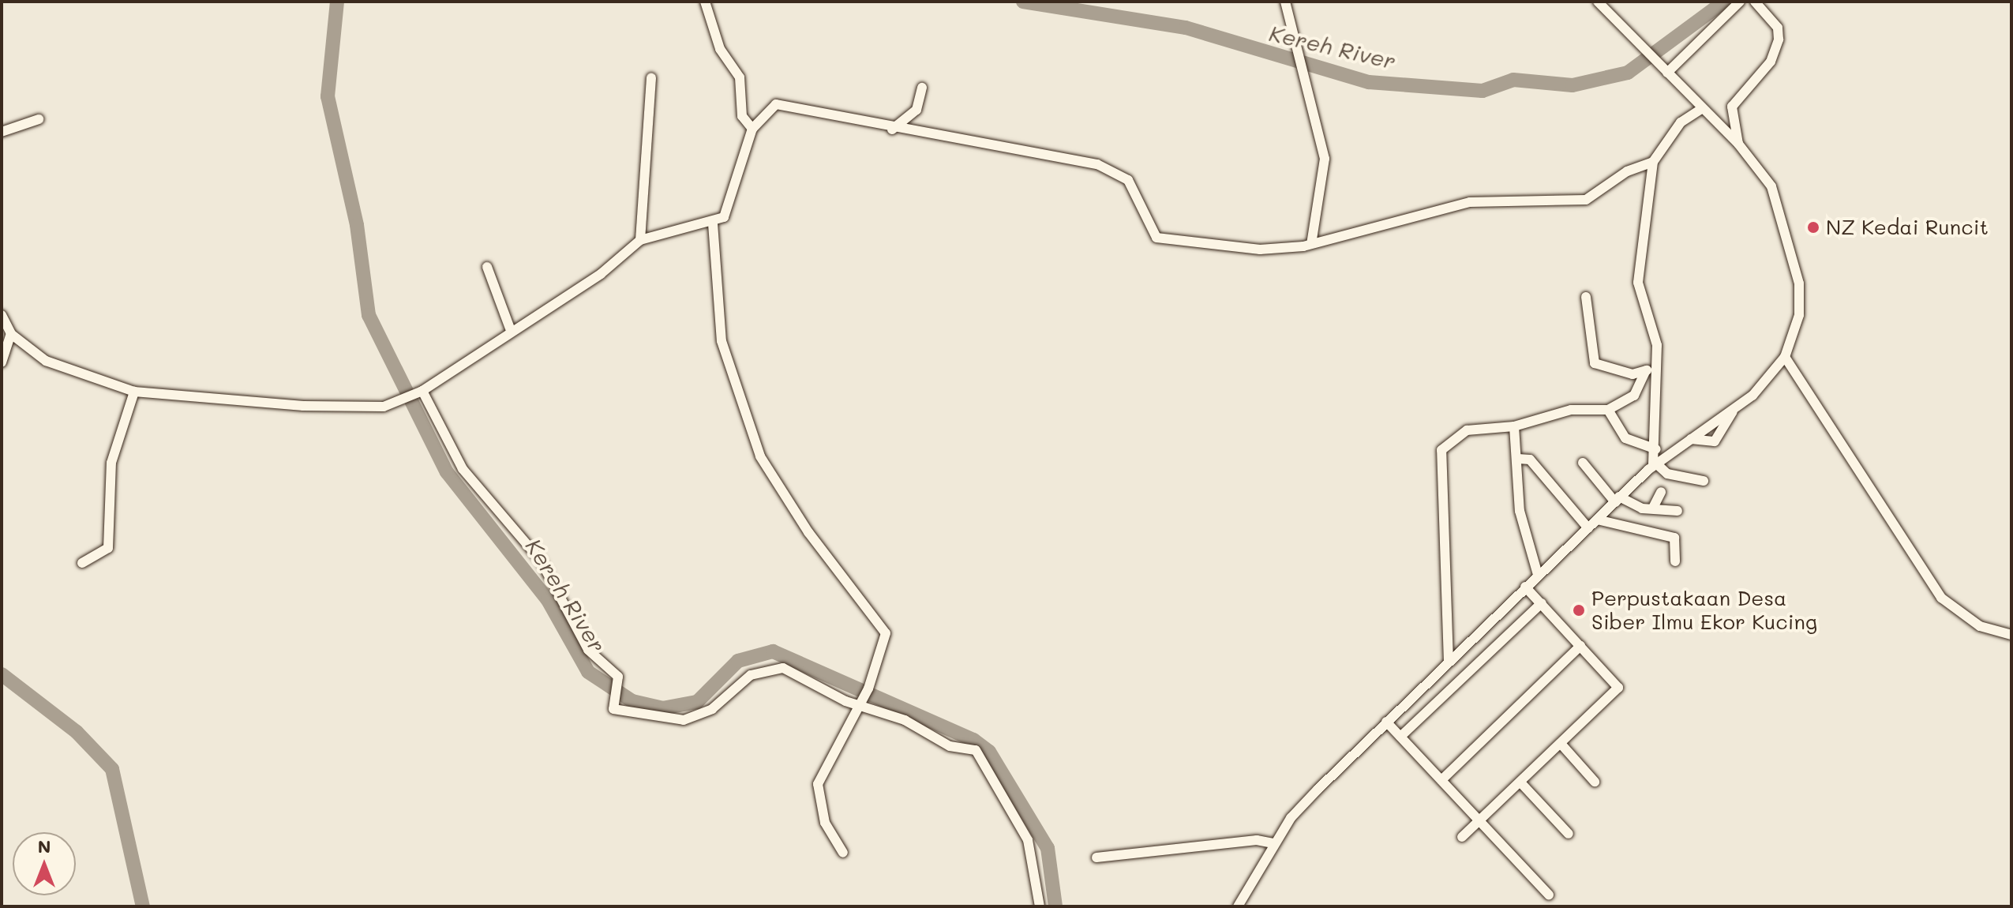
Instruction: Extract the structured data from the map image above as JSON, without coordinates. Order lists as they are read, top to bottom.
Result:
{
  "water": ["Kereh River"],
  "places": ["NZ Kedai Runcit", "Perpustakaan Desa Siber Ilmu Ekor Kucing"],
  "north": "top"
}
